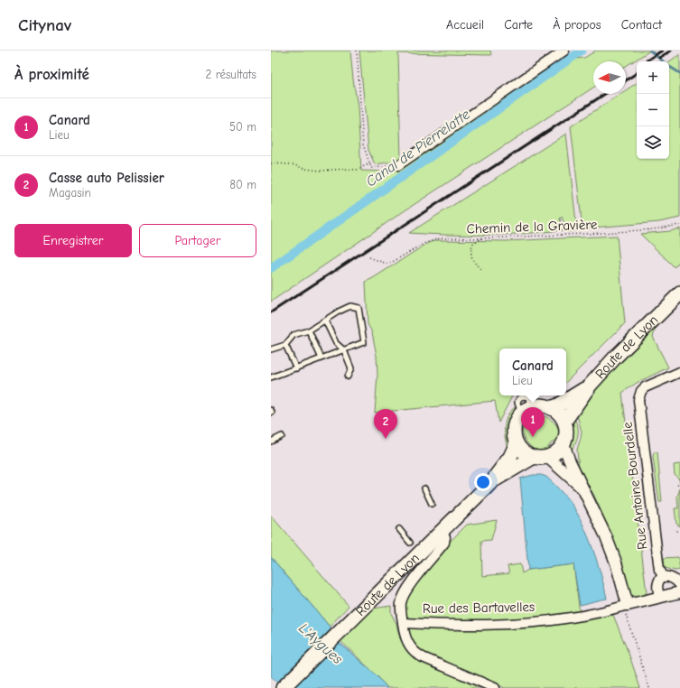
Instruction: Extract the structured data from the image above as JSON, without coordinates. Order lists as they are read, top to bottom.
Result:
{
  "streets": {
    "main road": ["Route de Lyon"],
    "street": ["Rue Antoine Bourdelle", "Rue des Bartavelles"],
    "path": ["Chemin de la Gravière"]
  },
  "crossings": [
    ["Route de Lyon", "Rue des Bartavelles"]
  ],
  "water": ["Canal de Pierrelatte", "L'Aygues"],
  "north": "left",
  "page": {
    "header": "Citynav",
    "nav": [
      "Accueil",
      "Carte",
      "À propos",
      "Contact"
    ],
    "heading": ["À proximité", "2 résultats"],
    "map_buttons": ["+", "−"],
    "list": [
      {
        "mark": "1",
        "name": "Canard",
        "note": "Lieu",
        "value": "50 m"
      },
      {
        "mark": "2",
        "name": "Casse auto Pelissier",
        "note": "Magasin",
        "value": "80 m"
      }
    ],
    "buttons": ["Enregistrer", "Partager"],
    "popup": ["Canard", "Lieu"],
    "pins": ["1", "2"]
  }
}
